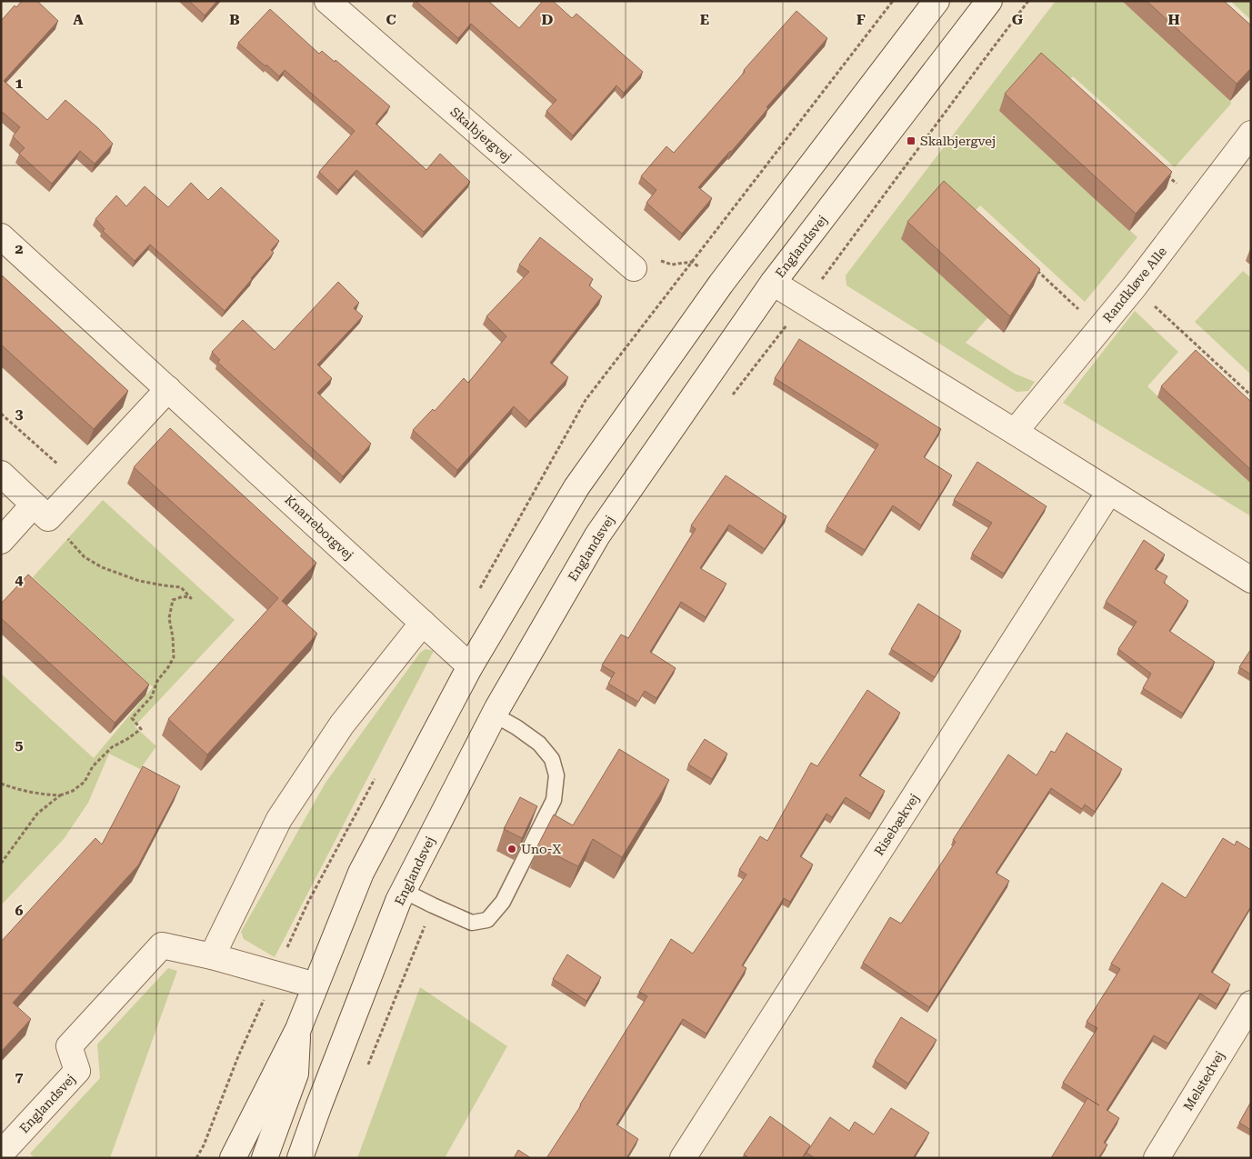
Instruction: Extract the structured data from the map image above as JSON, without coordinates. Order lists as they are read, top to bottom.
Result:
{
  "streets": {
    "street": [
      "Skalbjergvej",
      "Englandsvej",
      "Randkløve Alle",
      "Knarreborgvej",
      "Risebækvej",
      "Melstedvej"
    ]
  },
  "places": {
    "transit": ["Skalbjergvej"],
    "other": ["Uno-X"]
  },
  "grid": {
    "columns": [
      "A",
      "B",
      "C",
      "D",
      "E",
      "F",
      "G",
      "H"
    ],
    "rows": [
      "1",
      "2",
      "3",
      "4",
      "5",
      "6",
      "7"
    ]
  }
}
